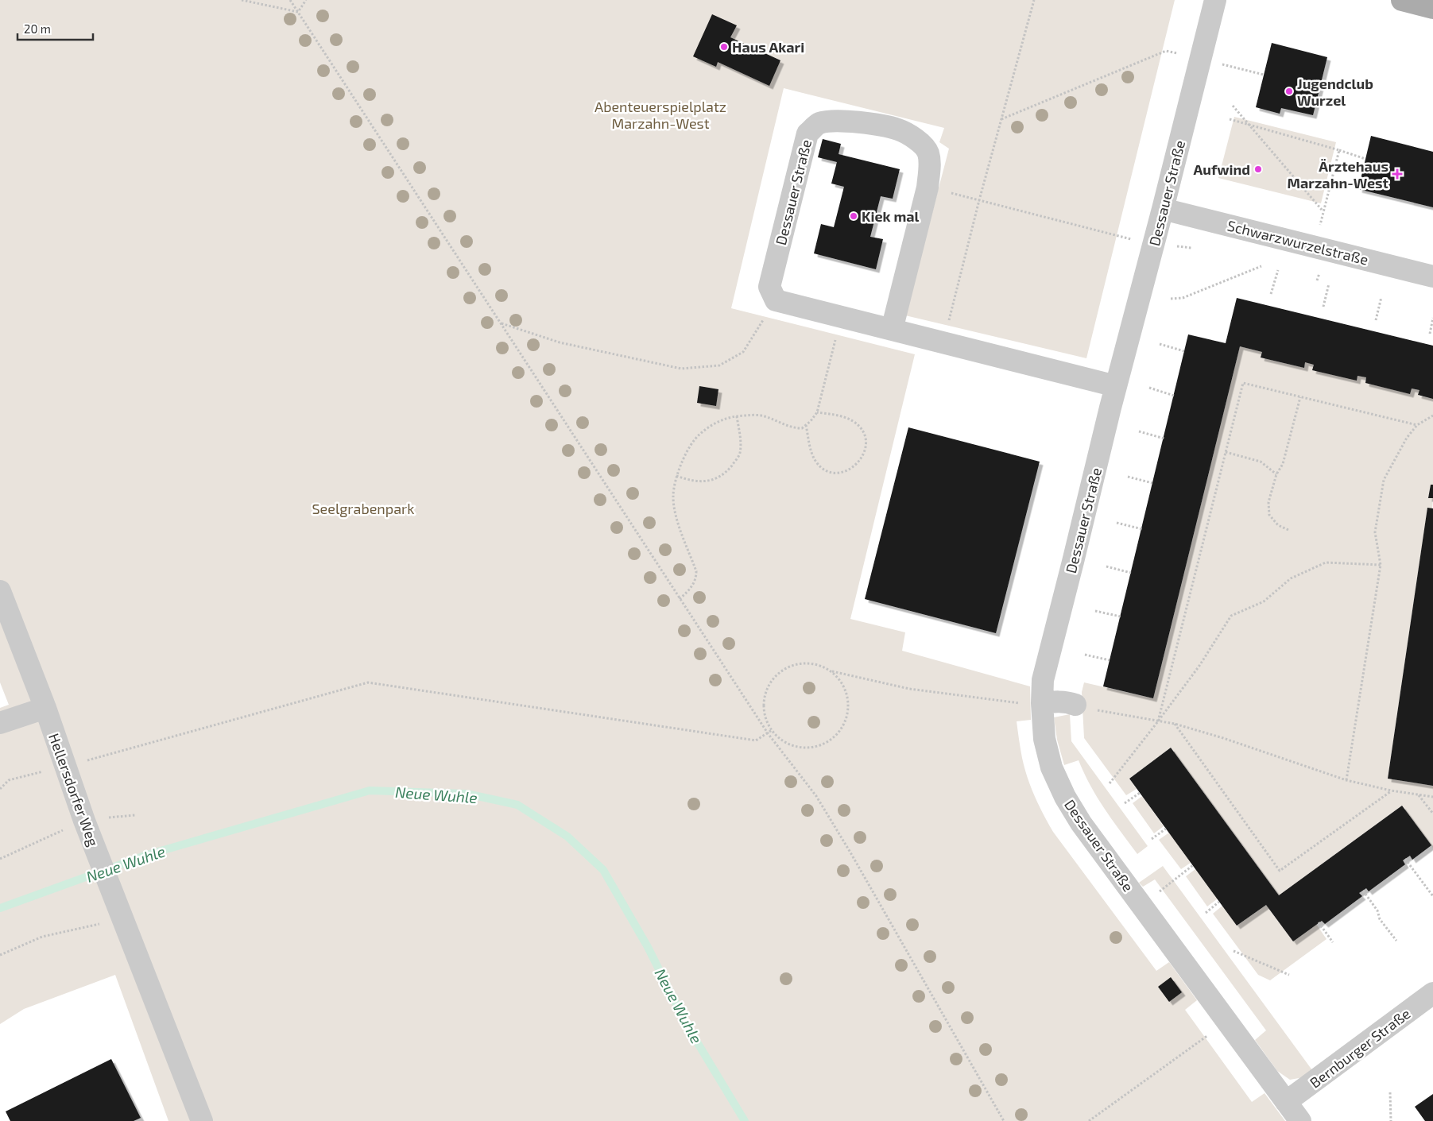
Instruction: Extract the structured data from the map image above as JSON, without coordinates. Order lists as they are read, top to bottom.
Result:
{
  "streets": {
    "street": [
      "Dessauer Straße",
      "Schwarzwurzelstraße",
      "Hellersdorfer Weg",
      "Bernburger Straße"
    ]
  },
  "crossings": [
    ["Dessauer Straße", "Schwarzwurzelstraße"],
    ["Dessauer Straße", "Bernburger Straße"]
  ],
  "water": ["Neue Wuhle"],
  "parks": ["Abenteuerspielplatz Marzahn-West", "Seelgrabenpark"],
  "places": {
    "other": [
      "Haus Akari",
      "Jugendclub Wurzel",
      "Aufwind",
      "Kiek mal"
    ],
    "health": ["Ärztehaus Marzahn-West"]
  },
  "scale_bar": "20 m"
}
